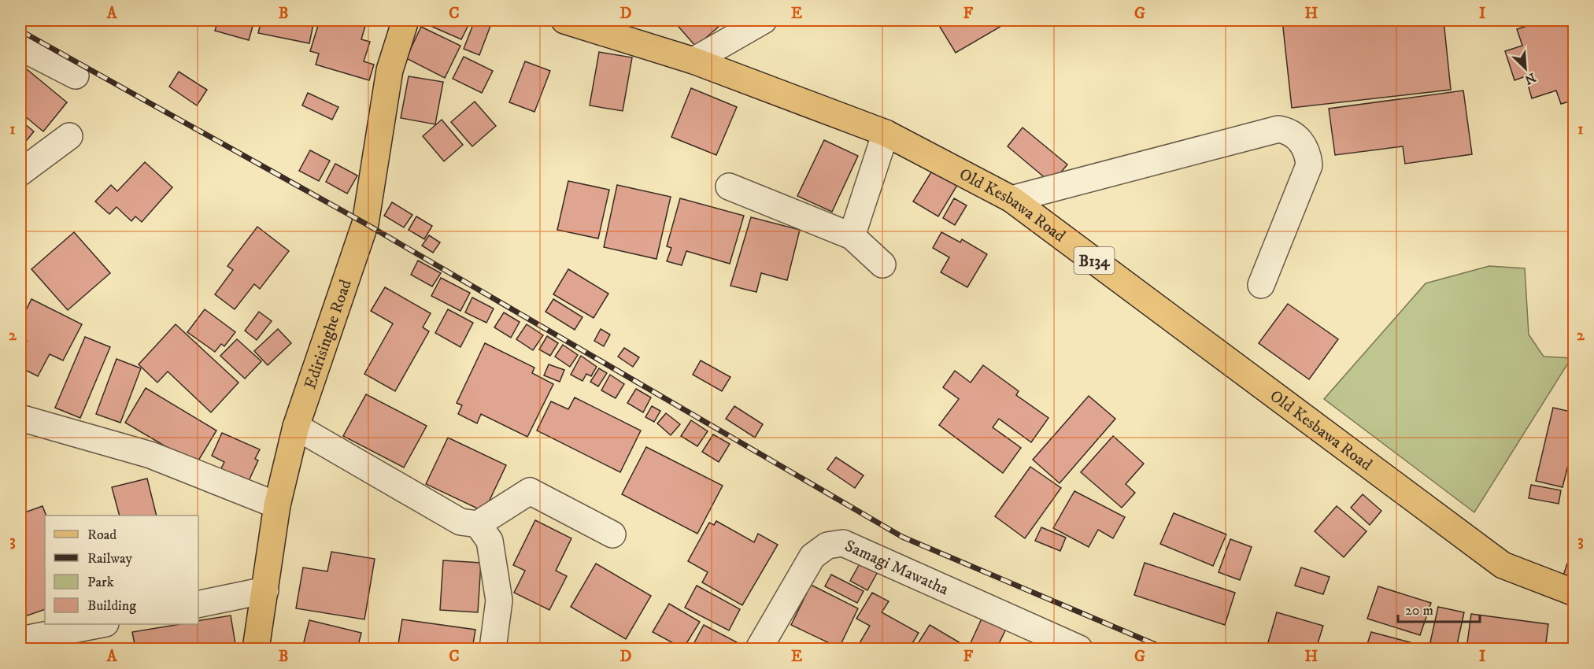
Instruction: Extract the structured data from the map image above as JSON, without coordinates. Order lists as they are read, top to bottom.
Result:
{
  "streets": {
    "main road": ["Old Kesbawa Road", "B134", "Edirisinghe Road"],
    "street": ["Samagi Mawatha"]
  },
  "legend": [
    "Road",
    "Railway",
    "Park",
    "Building"
  ],
  "scale_bar": "20 m",
  "north": "bottom right",
  "grid": {
    "columns": [
      "A",
      "B",
      "C",
      "D",
      "E",
      "F",
      "G",
      "H",
      "I"
    ],
    "rows": ["1", "2", "3"]
  }
}
